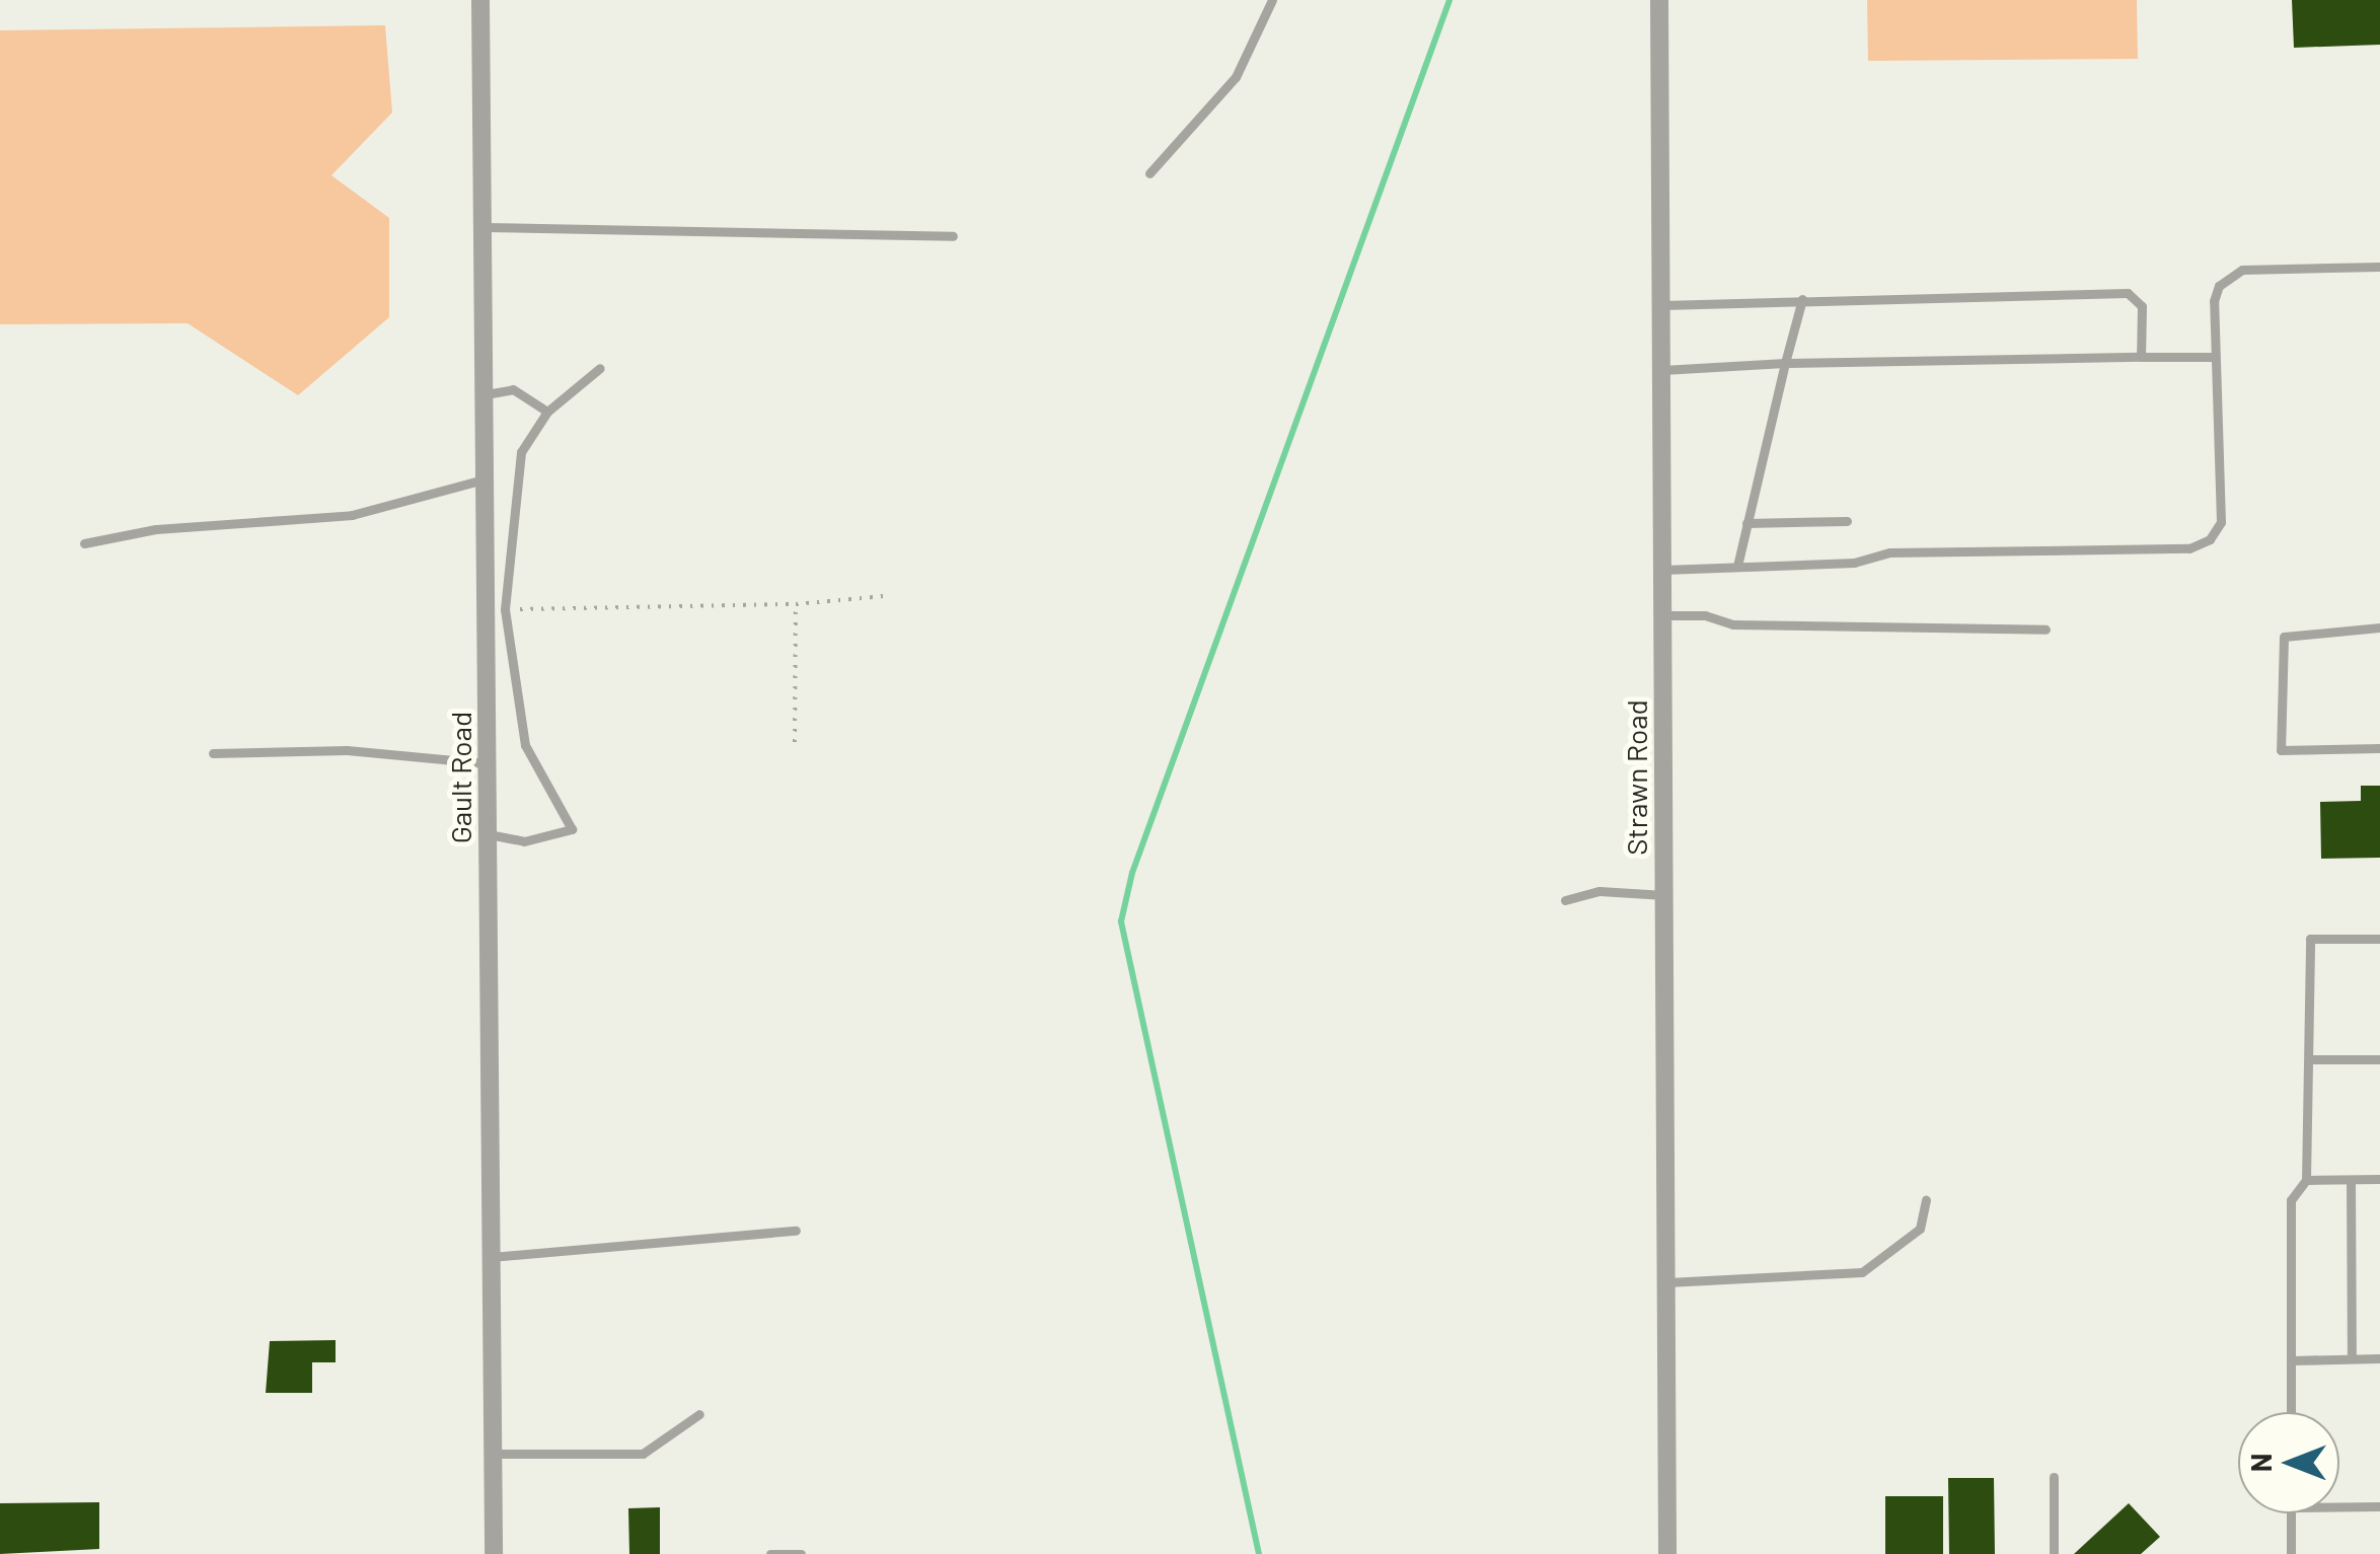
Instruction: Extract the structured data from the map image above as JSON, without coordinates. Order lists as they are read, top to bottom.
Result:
{
  "streets": {
    "street": ["Gault Road", "Strawn Road"]
  },
  "north": "left"
}
